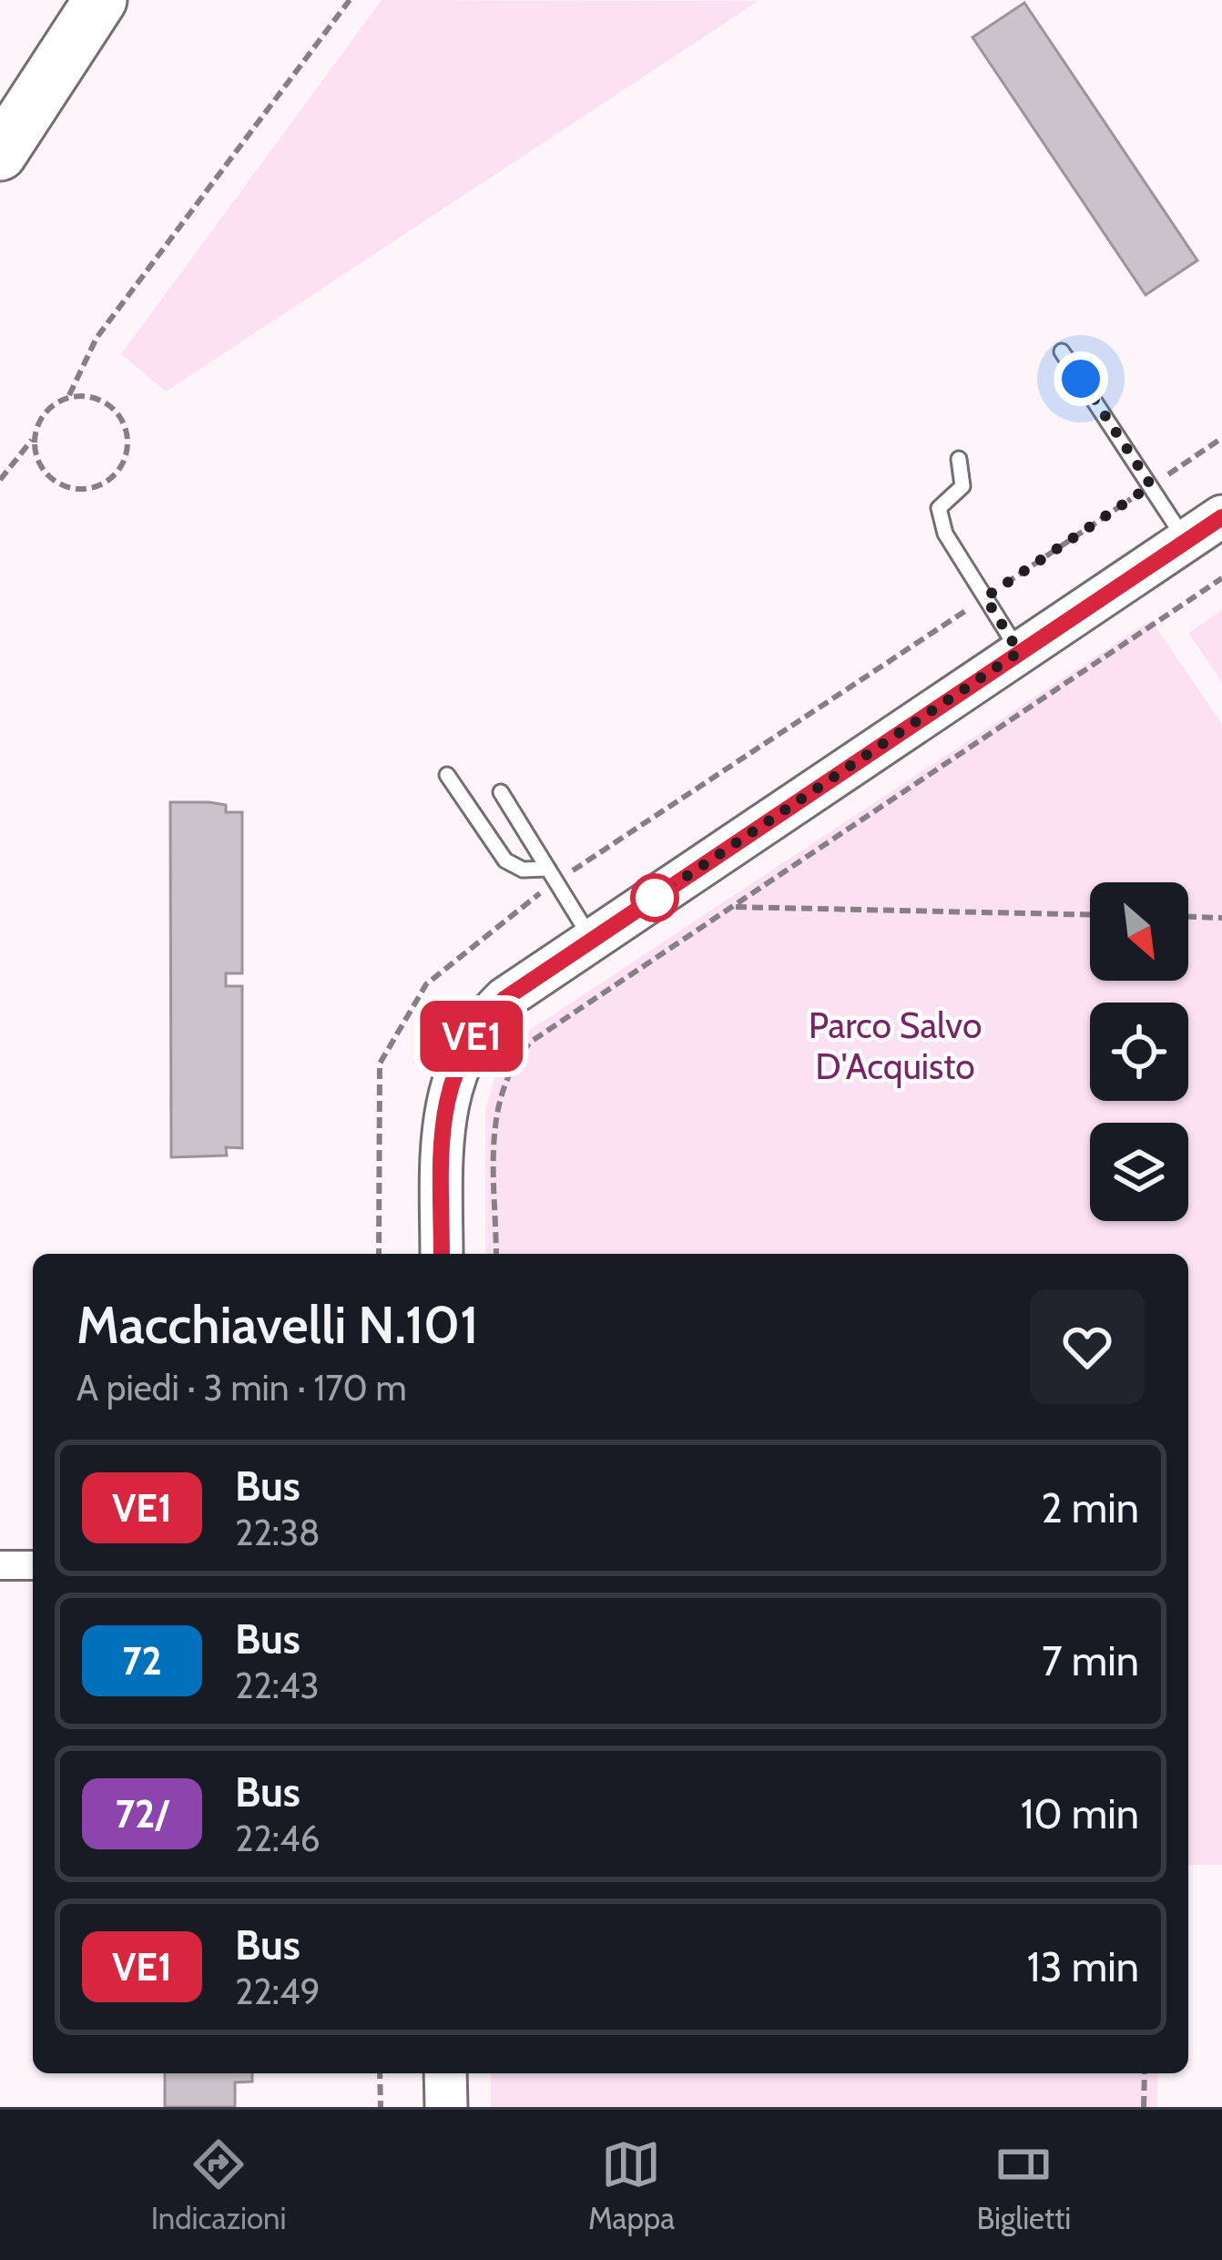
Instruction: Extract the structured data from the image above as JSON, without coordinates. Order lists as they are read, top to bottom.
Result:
{
  "parks": ["Parco Salvo D'Acquisto"],
  "lines": ["bus line VE1"],
  "north": "bottom right",
  "page": {
    "on_map": "VE1",
    "heading": ["Macchiavelli N.101", "A piedi · 3 min · 170 m"],
    "list": [
      {
        "mark": "VE1",
        "name": "Bus",
        "note": "22:38",
        "value": "2 min"
      },
      {
        "mark": "72",
        "name": "Bus",
        "note": "22:43",
        "value": "7 min"
      },
      {
        "mark": "72/",
        "name": "Bus",
        "note": "22:46",
        "value": "10 min"
      },
      {
        "mark": "VE1",
        "name": "Bus",
        "note": "22:49",
        "value": "13 min"
      }
    ],
    "tabs": ["Indicazioni", "Mappa", "Biglietti"]
  }
}
